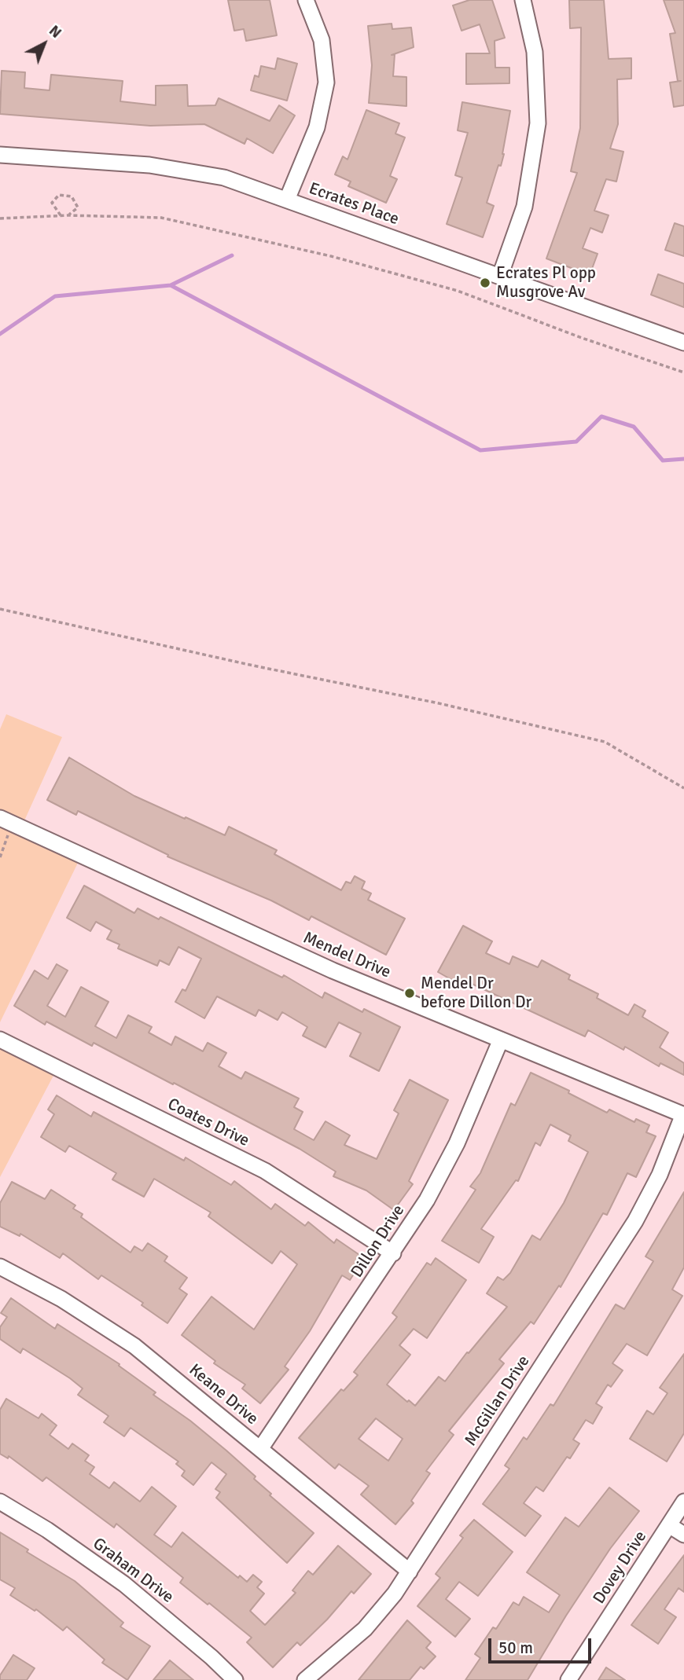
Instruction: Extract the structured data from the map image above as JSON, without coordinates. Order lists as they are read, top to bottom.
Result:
{
  "streets": {
    "street": [
      "Ecrates Place",
      "Mendel Drive",
      "Coates Drive",
      "Dillon Drive",
      "Keane Drive",
      "McGillan Drive",
      "Dovey Drive",
      "Graham Drive"
    ]
  },
  "crossings": [
    ["Mendel Drive", "Dillon Drive"],
    ["Mendel Drive", "McGillan Drive"],
    ["Coates Drive", "Dillon Drive"],
    ["Dillon Drive", "Keane Drive"],
    ["Keane Drive", "McGillan Drive"]
  ],
  "places": ["Ecrates Pl opp Musgrove Av", "Mendel Dr before Dillon Dr"],
  "scale_bar": "50 m",
  "north": "top right"
}
